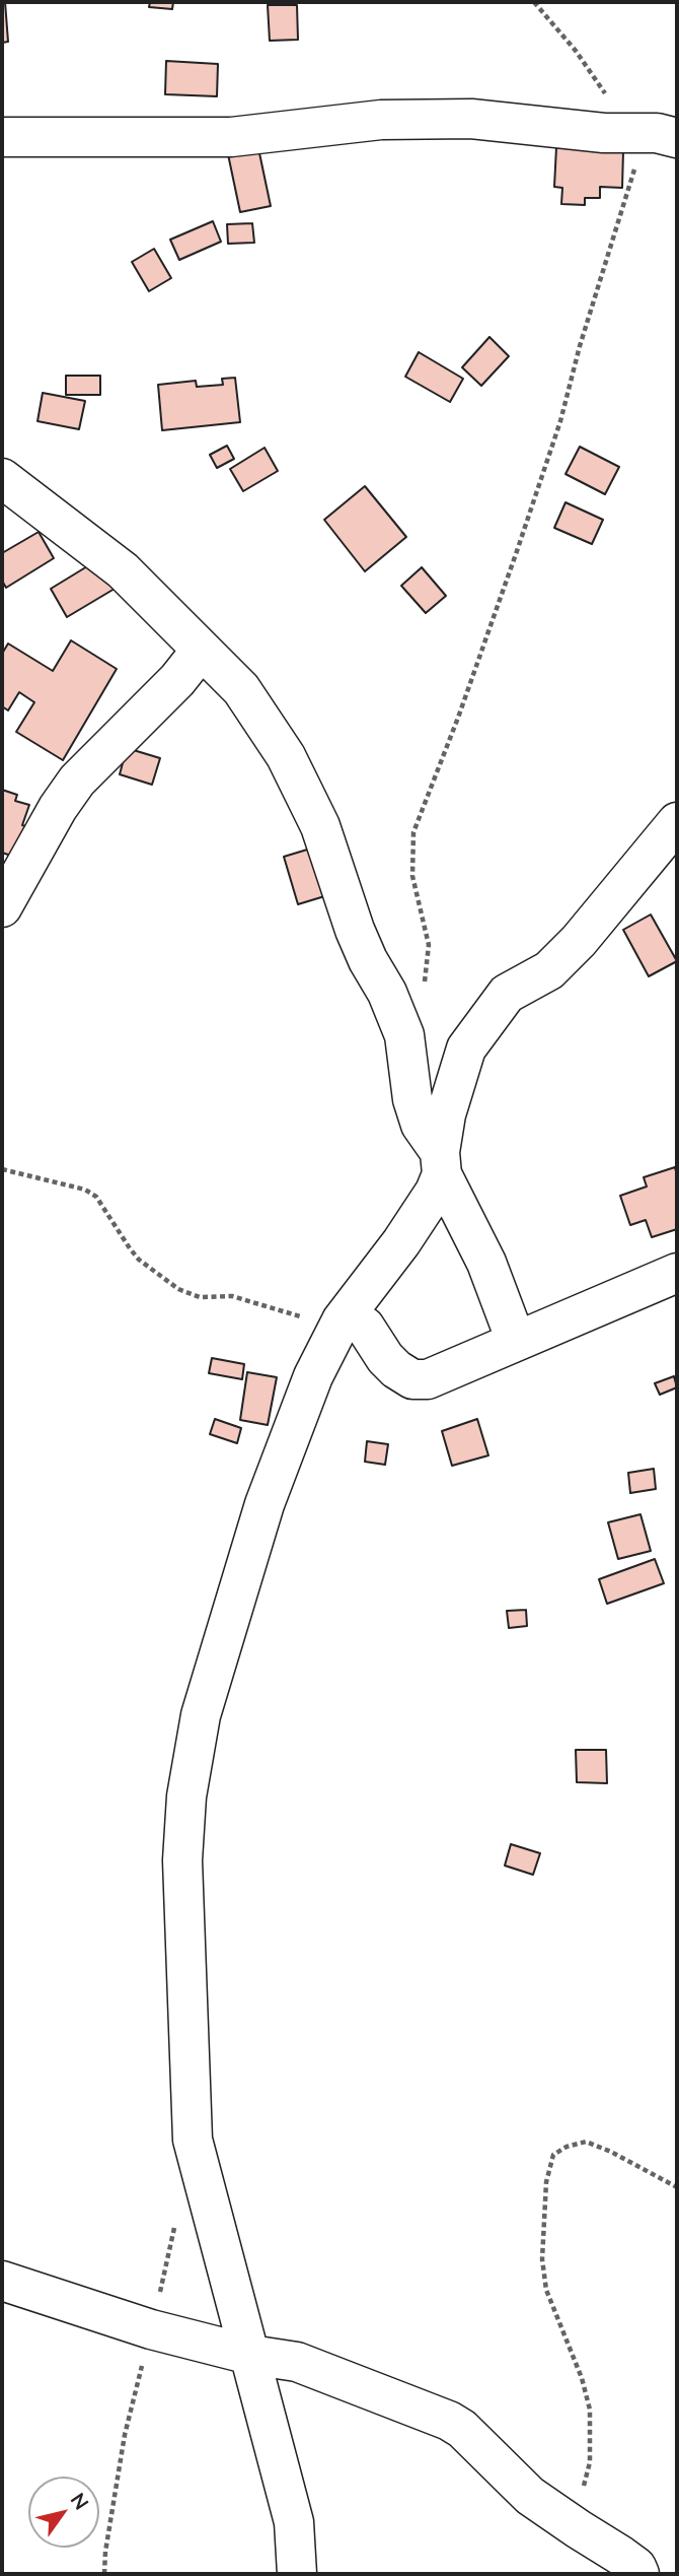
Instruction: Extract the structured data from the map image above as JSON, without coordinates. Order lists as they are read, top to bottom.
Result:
{
  "north": "top right"
}
